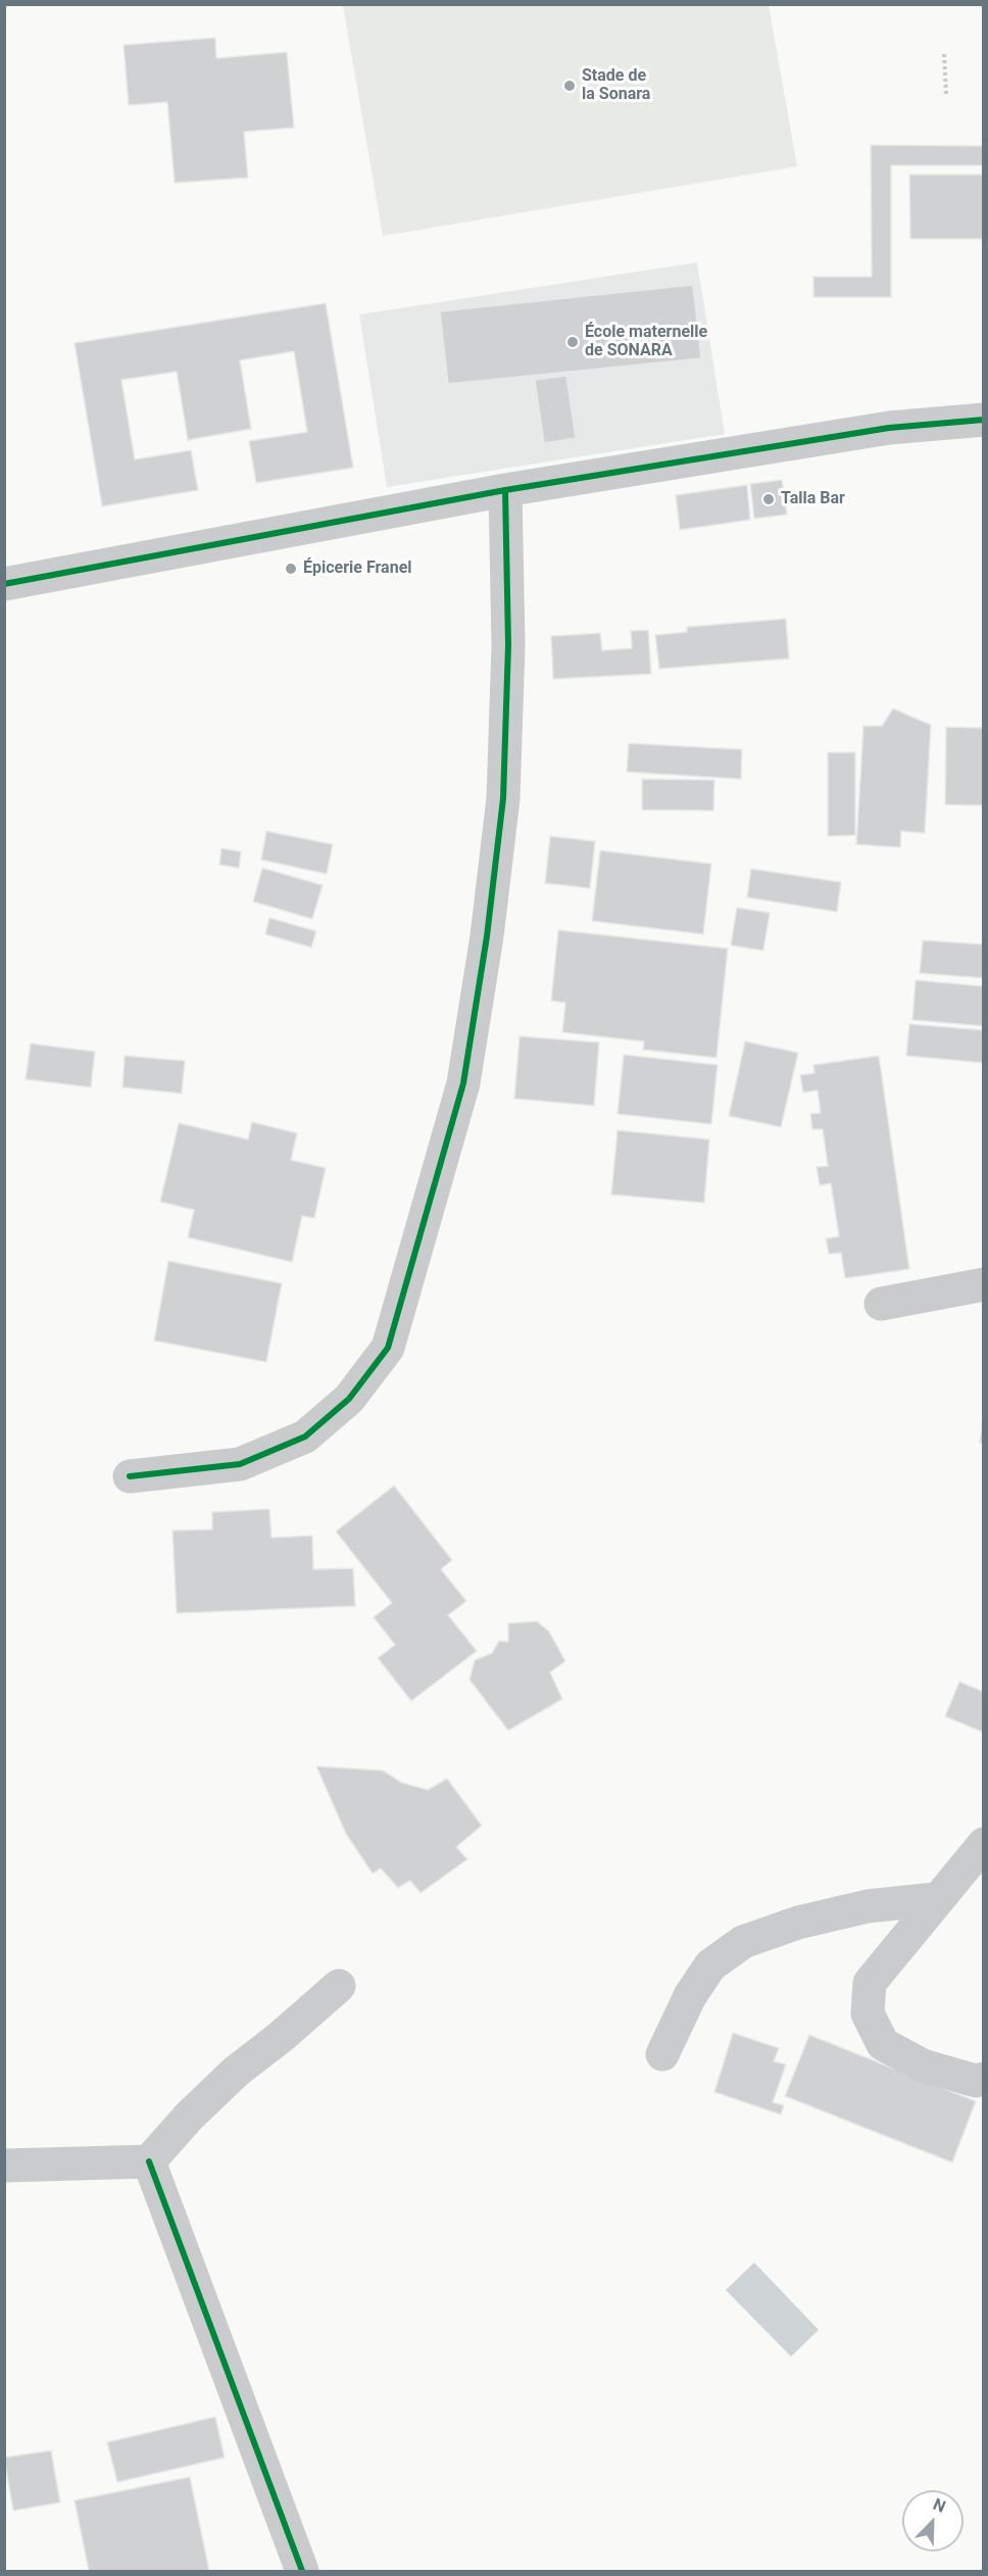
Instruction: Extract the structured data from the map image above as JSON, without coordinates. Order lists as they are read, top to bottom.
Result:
{
  "places": [
    "Stade de la Sonara",
    "École maternelle de SONARA",
    "Talla Bar",
    "Épicerie Franel"
  ],
  "north": "top right"
}
